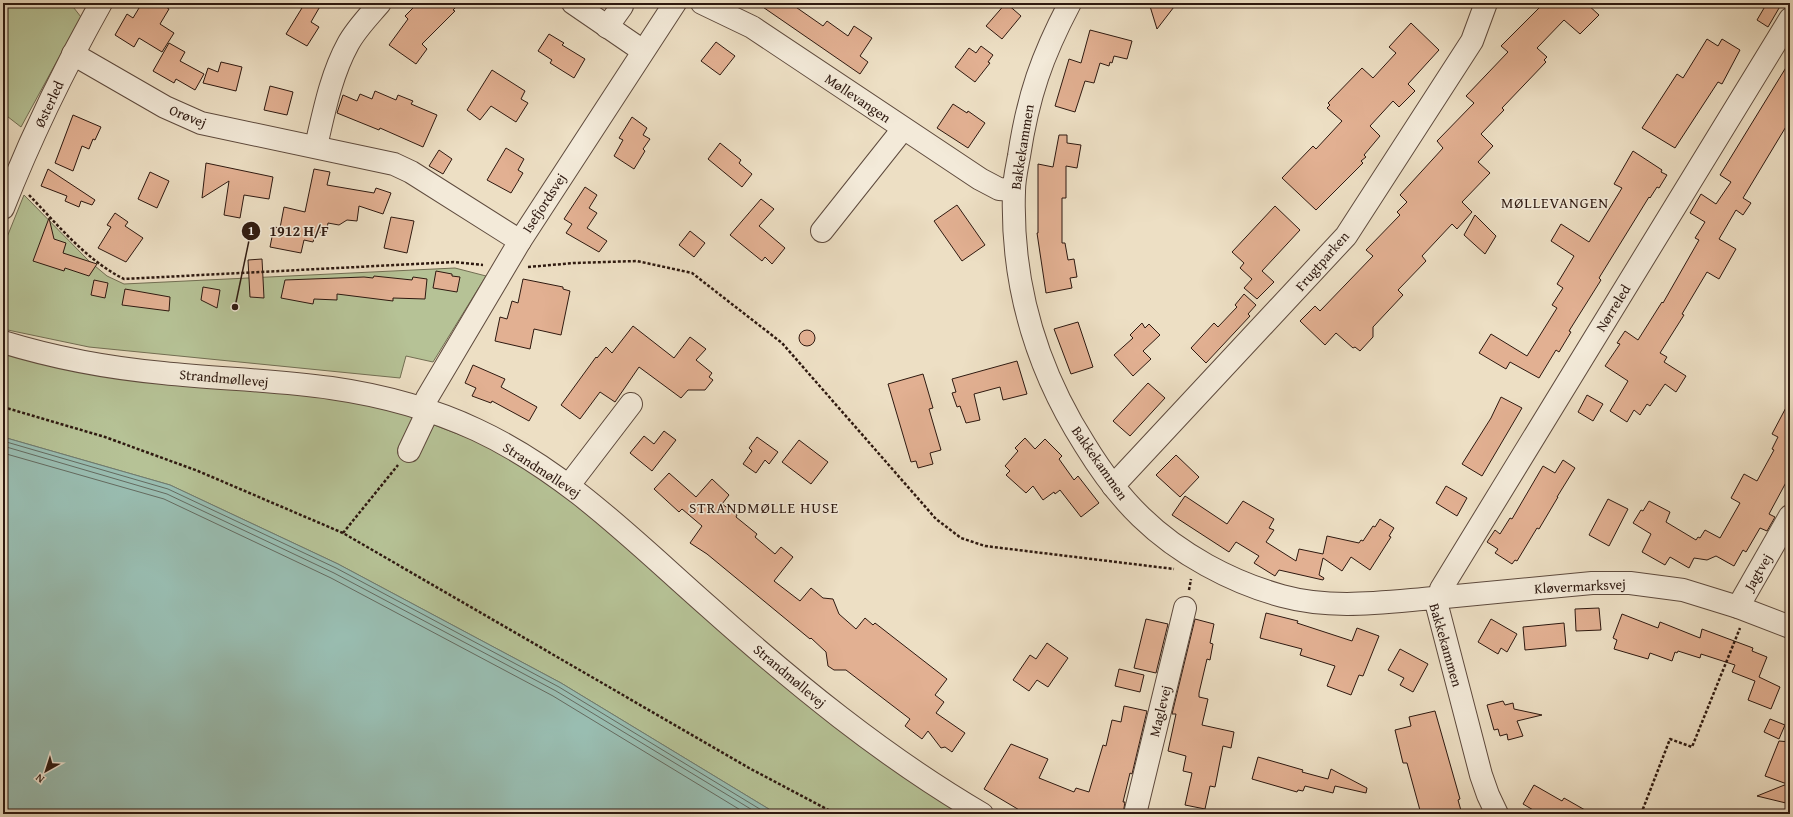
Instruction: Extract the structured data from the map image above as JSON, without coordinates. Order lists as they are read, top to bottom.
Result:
{
  "streets": {
    "street": [
      "Møllevangen",
      "Østerled",
      "Orøvej",
      "Bakkekammen",
      "Isefjordsvej",
      "Frugtparken",
      "Nørreled",
      "Strandmøllevej",
      "Jagtvej",
      "Kløvermarksvej",
      "Maglevej"
    ]
  },
  "crossings": [
    ["Møllevangen", "Bakkekammen"],
    ["Østerled", "Orøvej"],
    ["Orøvej", "Isefjordsvej"],
    ["Bakkekammen", "Frugtparken"],
    ["Bakkekammen", "Nørreled"],
    ["Bakkekammen", "Kløvermarksvej"],
    ["Isefjordsvej", "Strandmøllevej"],
    ["Nørreled", "Kløvermarksvej"],
    ["Jagtvej", "Kløvermarksvej"]
  ],
  "districts": ["MØLLEVANGEN", "STRANDMØLLE HUSE"],
  "places": ["1912 H/F"],
  "north": "bottom left"
}
